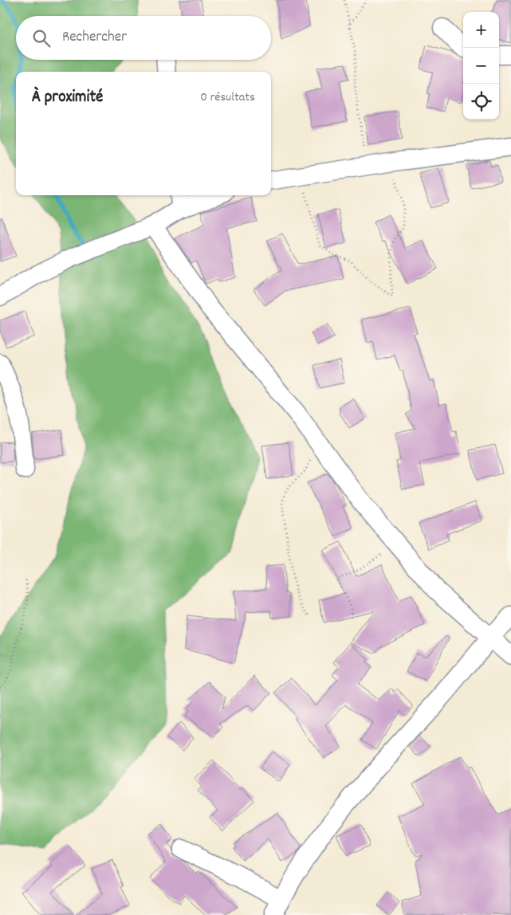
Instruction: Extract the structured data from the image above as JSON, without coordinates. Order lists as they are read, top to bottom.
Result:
{
  "page": {
    "map_buttons": ["+", "−"],
    "search": "Rechercher",
    "heading": ["À proximité", "0 résultats"]
  }
}
